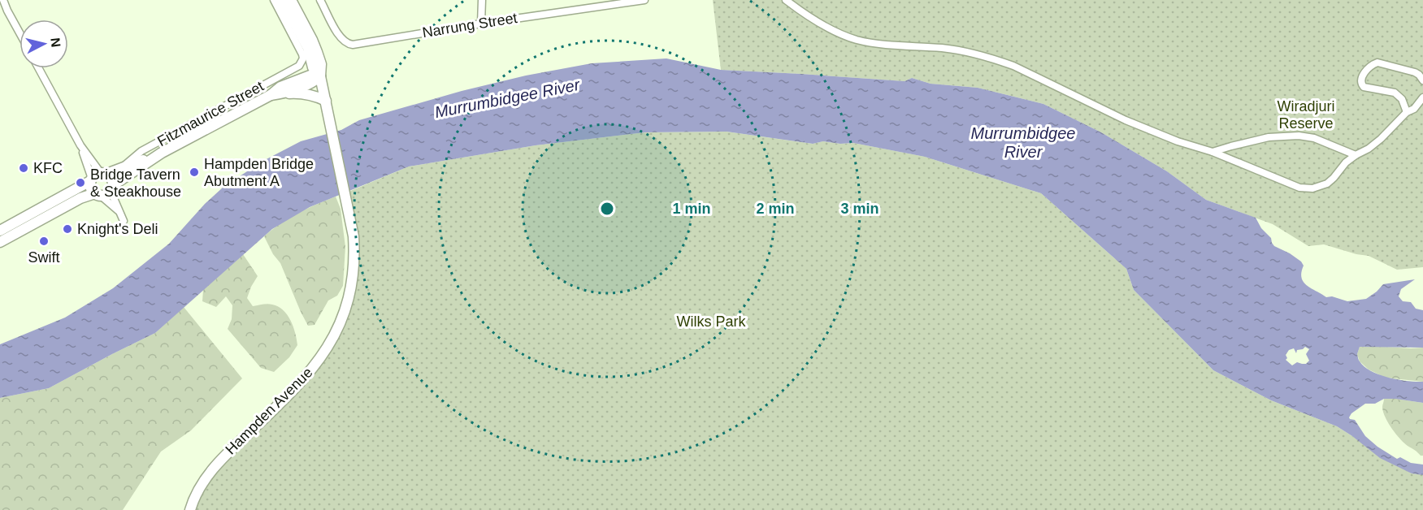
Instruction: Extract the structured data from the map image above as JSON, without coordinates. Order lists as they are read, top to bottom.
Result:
{
  "streets": {
    "main road": ["Fitzmaurice Street", "Hampden Avenue"],
    "street": ["Narrung Street"]
  },
  "crossings": [
    ["Fitzmaurice Street", "Hampden Avenue"]
  ],
  "water": ["Murrumbidgee River"],
  "parks": ["Wiradjuri Reserve", "Wilks Park"],
  "places": [
    "KFC",
    "Hampden Bridge Abutment A",
    "Bridge Tavern & Steakhouse",
    "Knight's Deli",
    "Swift"
  ],
  "north": "right",
  "rings": ["1 min", "2 min", "3 min"]
}
